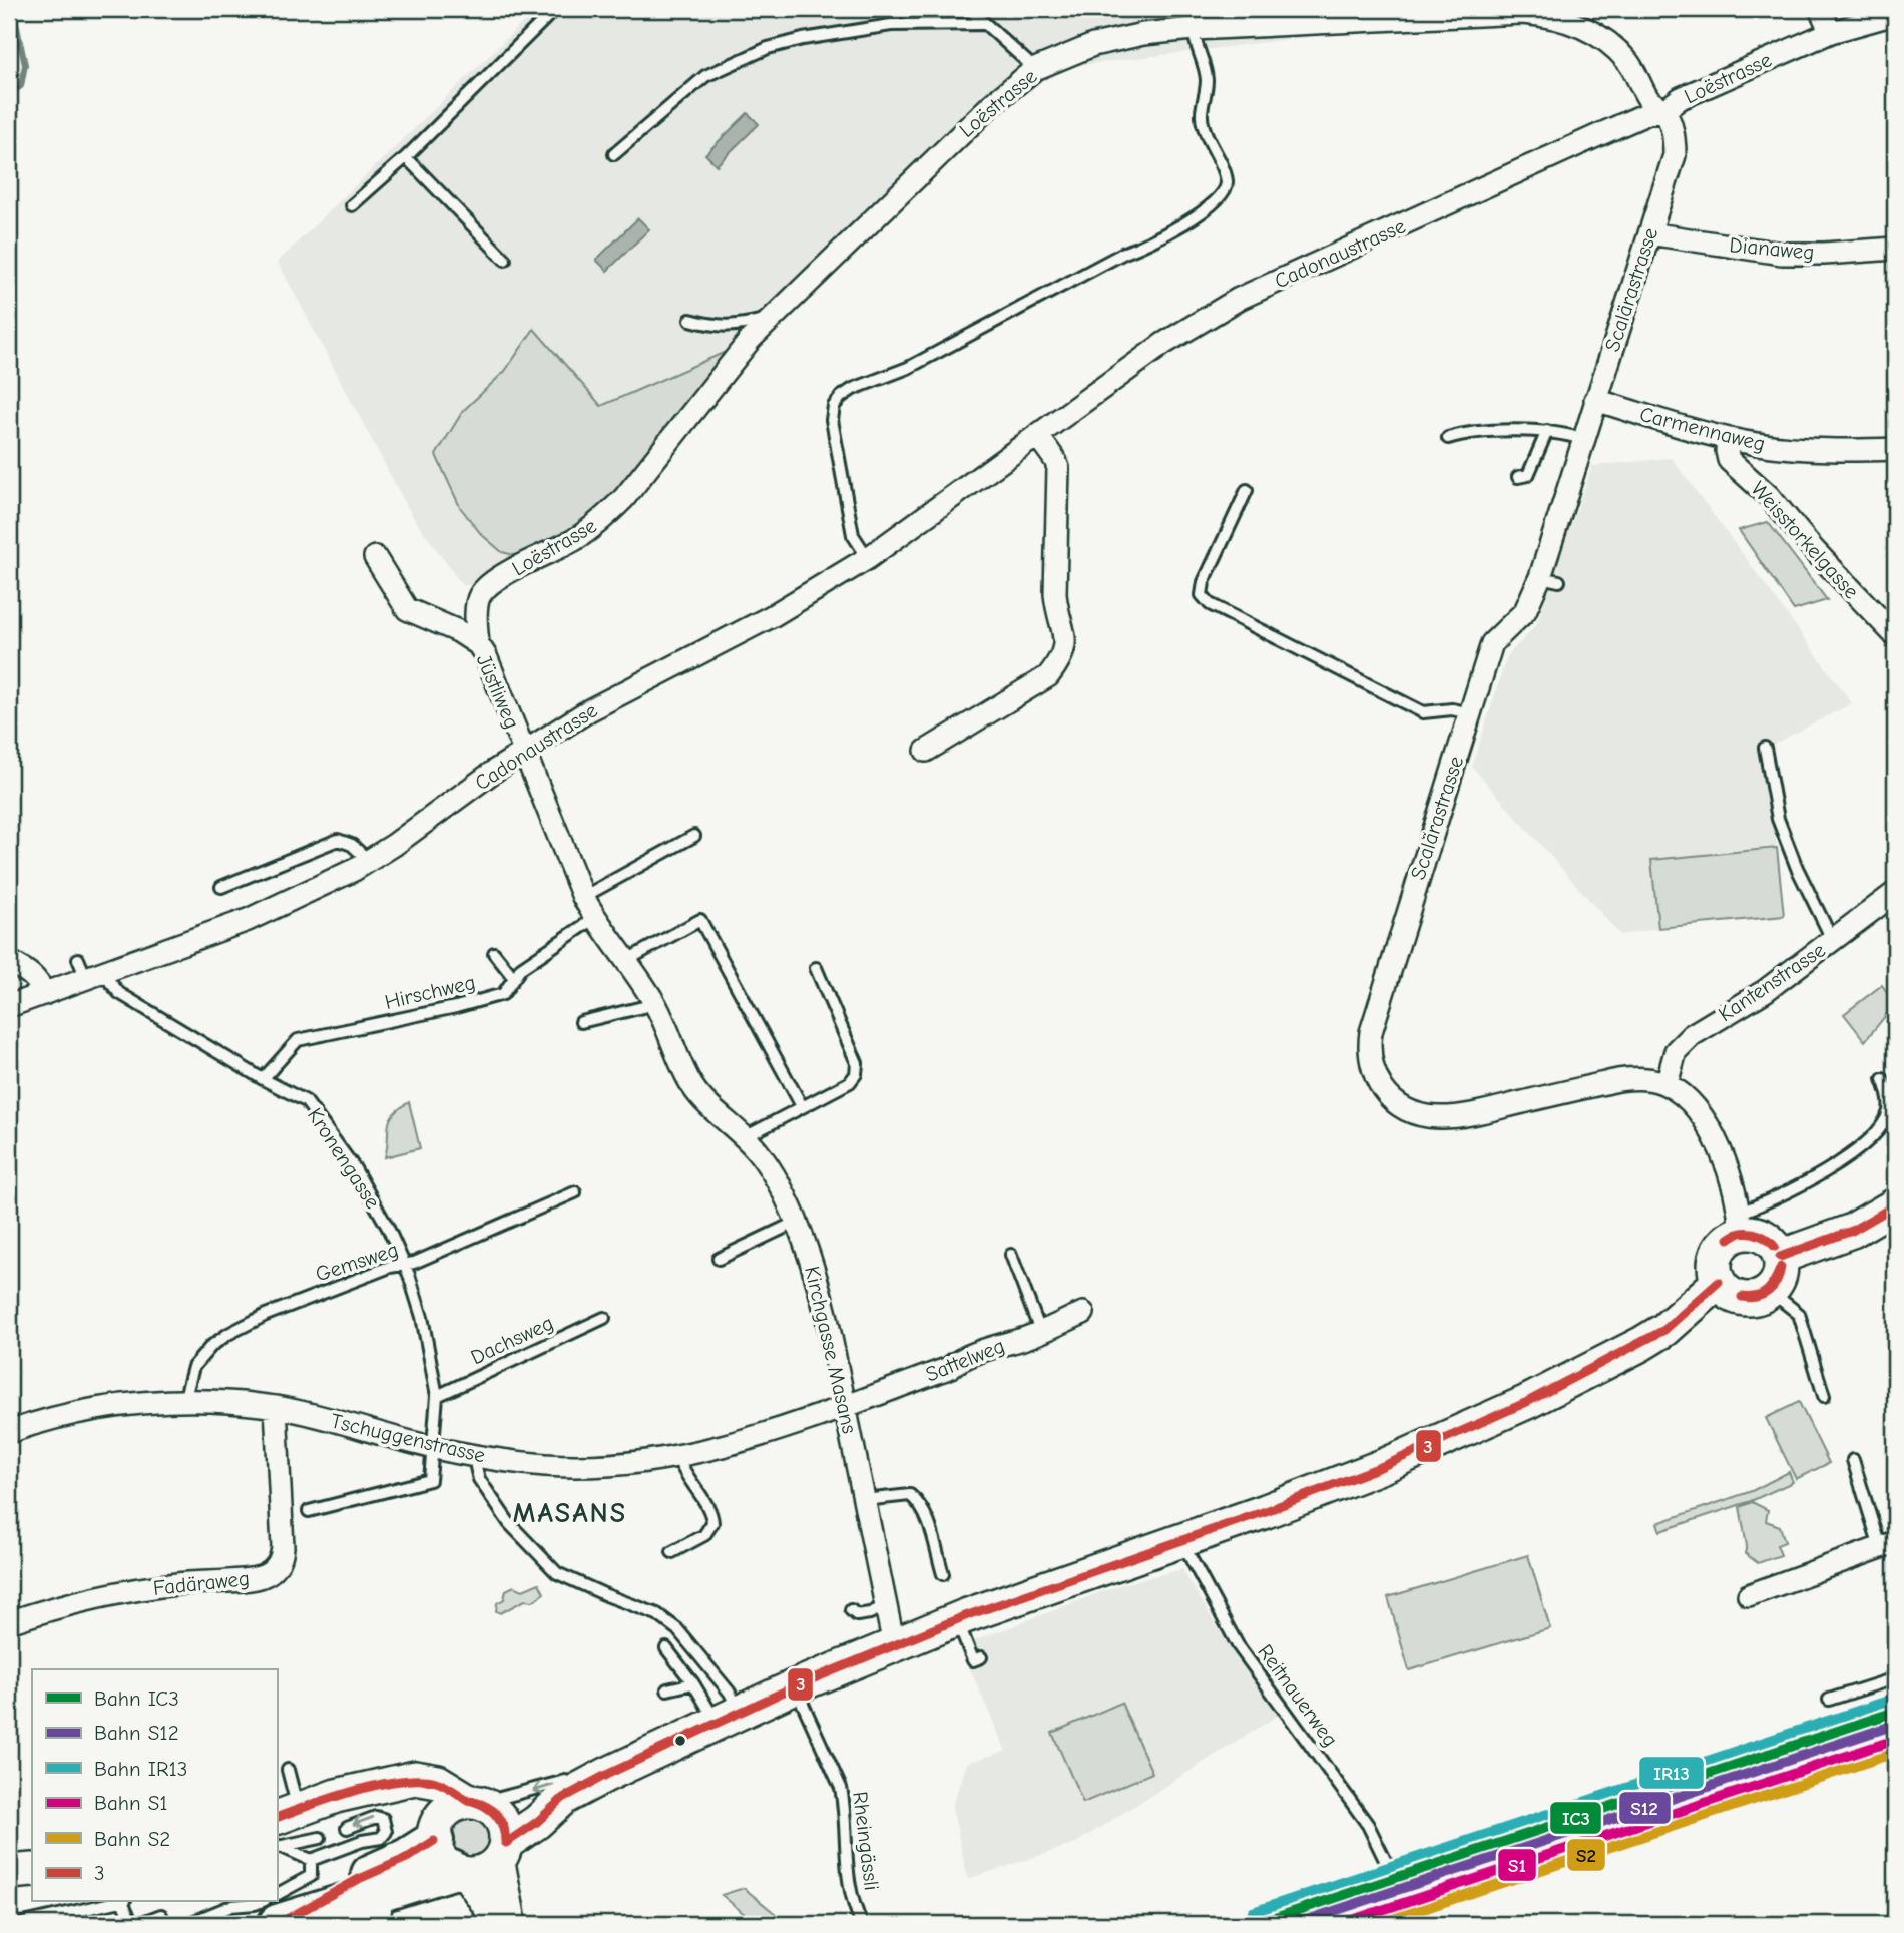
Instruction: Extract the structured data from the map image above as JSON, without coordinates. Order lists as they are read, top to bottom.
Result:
{
  "streets": {
    "street": [
      "Loëstrasse",
      "Dianaweg",
      "Cadonaustrasse",
      "Scalärastrasse",
      "Carmennaweg",
      "Weisstorkelgasse",
      "Jüstliweg",
      "Kantenstrasse",
      "Kirchgasse Masans",
      "Sattelweg",
      "Tschuggenstrasse",
      "Fadäraweg"
    ],
    "lane": [
      "Hirschweg",
      "Kronengasse",
      "Gemsweg",
      "Dachsweg",
      "Reitnauerweg",
      "Rheingässli"
    ]
  },
  "crossings": [
    ["Loëstrasse", "Cadonaustrasse"],
    ["Loëstrasse", "Scalärastrasse"],
    ["Loëstrasse", "Jüstliweg"],
    ["Dianaweg", "Scalärastrasse"],
    ["Cadonaustrasse", "Scalärastrasse"],
    ["Cadonaustrasse", "Jüstliweg"],
    ["Cadonaustrasse", "Kronengasse"],
    ["Cadonaustrasse", "Kirchgasse Masans"],
    ["Scalärastrasse", "Carmennaweg"],
    ["Scalärastrasse", "Kantenstrasse"],
    ["Carmennaweg", "Weisstorkelgasse"],
    ["Jüstliweg", "Kirchgasse Masans"],
    ["Hirschweg", "Kronengasse"],
    ["Hirschweg", "Kirchgasse Masans"],
    ["Kronengasse", "Gemsweg"],
    ["Kronengasse", "Dachsweg"],
    ["Kronengasse", "Tschuggenstrasse"],
    ["Gemsweg", "Tschuggenstrasse"],
    ["Kirchgasse Masans", "Sattelweg"],
    ["Kirchgasse Masans", "Tschuggenstrasse"],
    ["Sattelweg", "Tschuggenstrasse"],
    ["Tschuggenstrasse", "Fadäraweg"]
  ],
  "districts": ["MASANS"],
  "lines": [
    "transit line 3",
    "rail line IR13",
    "rail line IC3",
    "rail line S12",
    "rail line S1",
    "rail line S2"
  ],
  "legend": [
    "Bahn IC3",
    "Bahn S12",
    "Bahn IR13",
    "Bahn S1",
    "Bahn S2",
    "3"
  ]
}
